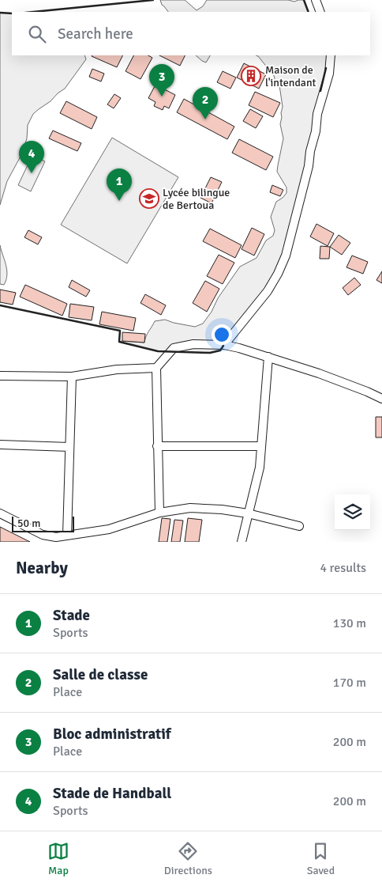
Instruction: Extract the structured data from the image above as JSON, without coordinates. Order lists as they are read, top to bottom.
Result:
{
  "places": {
    "building": ["Maison de l'intendant"],
    "school or university": ["Lycée bilingue de Bertoua"]
  },
  "scale_bar": "50 m",
  "page": {
    "search": "Search here",
    "pins": [
      "3",
      "2",
      "4",
      "1"
    ],
    "scale": "50 m",
    "heading": ["Nearby", "4 results"],
    "list": [
      {
        "mark": "1",
        "name": "Stade",
        "note": "Sports",
        "value": "130 m"
      },
      {
        "mark": "2",
        "name": "Salle de classe",
        "note": "Place",
        "value": "170 m"
      },
      {
        "mark": "3",
        "name": "Bloc administratif",
        "note": "Place",
        "value": "200 m"
      },
      {
        "mark": "4",
        "name": "Stade de Handball",
        "note": "Sports",
        "value": "200 m"
      }
    ],
    "nav": ["Map", "Directions", "Saved"]
  }
}
